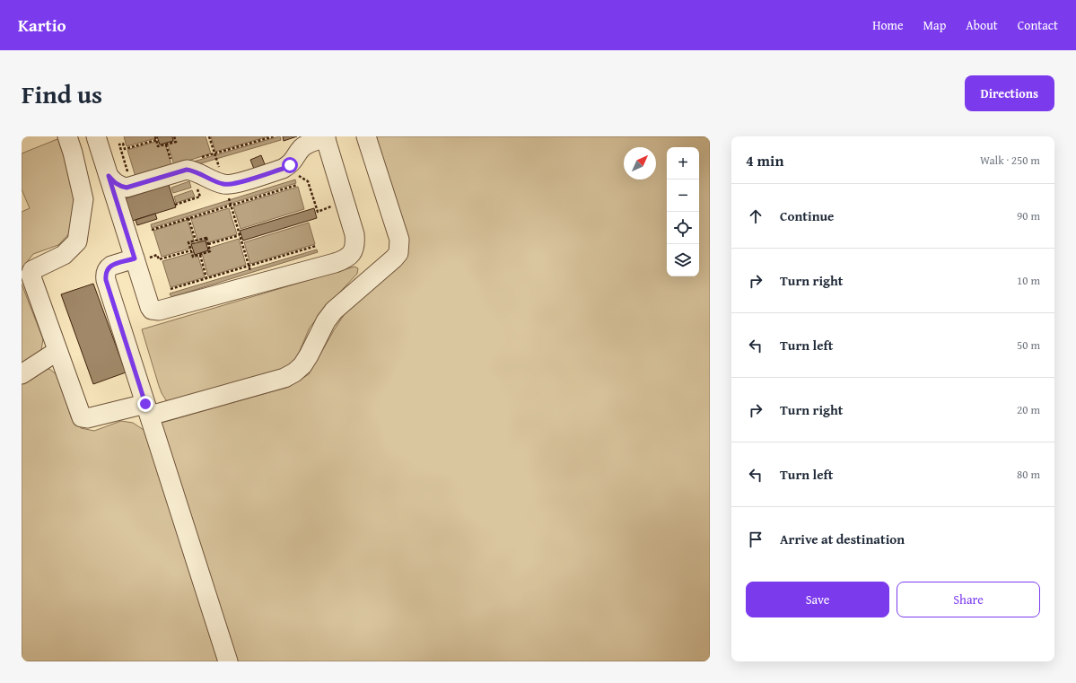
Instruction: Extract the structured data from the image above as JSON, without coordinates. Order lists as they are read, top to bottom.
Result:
{
  "north": "top right",
  "page": {
    "header": "Kartio",
    "nav": [
      "Home",
      "Map",
      "About",
      "Contact"
    ],
    "title": "Find us",
    "buttons": [
      "Directions",
      ["Save", "Share"]
    ],
    "heading": ["4 min", "Walk · 250 m"],
    "map_buttons": ["+", "−"],
    "list": [
      ["Continue", "90 m"],
      ["Turn right", "10 m"],
      ["Turn left", "50 m"],
      ["Turn right", "20 m"],
      ["Turn left", "80 m"],
      "Arrive at destination"
    ]
  }
}
